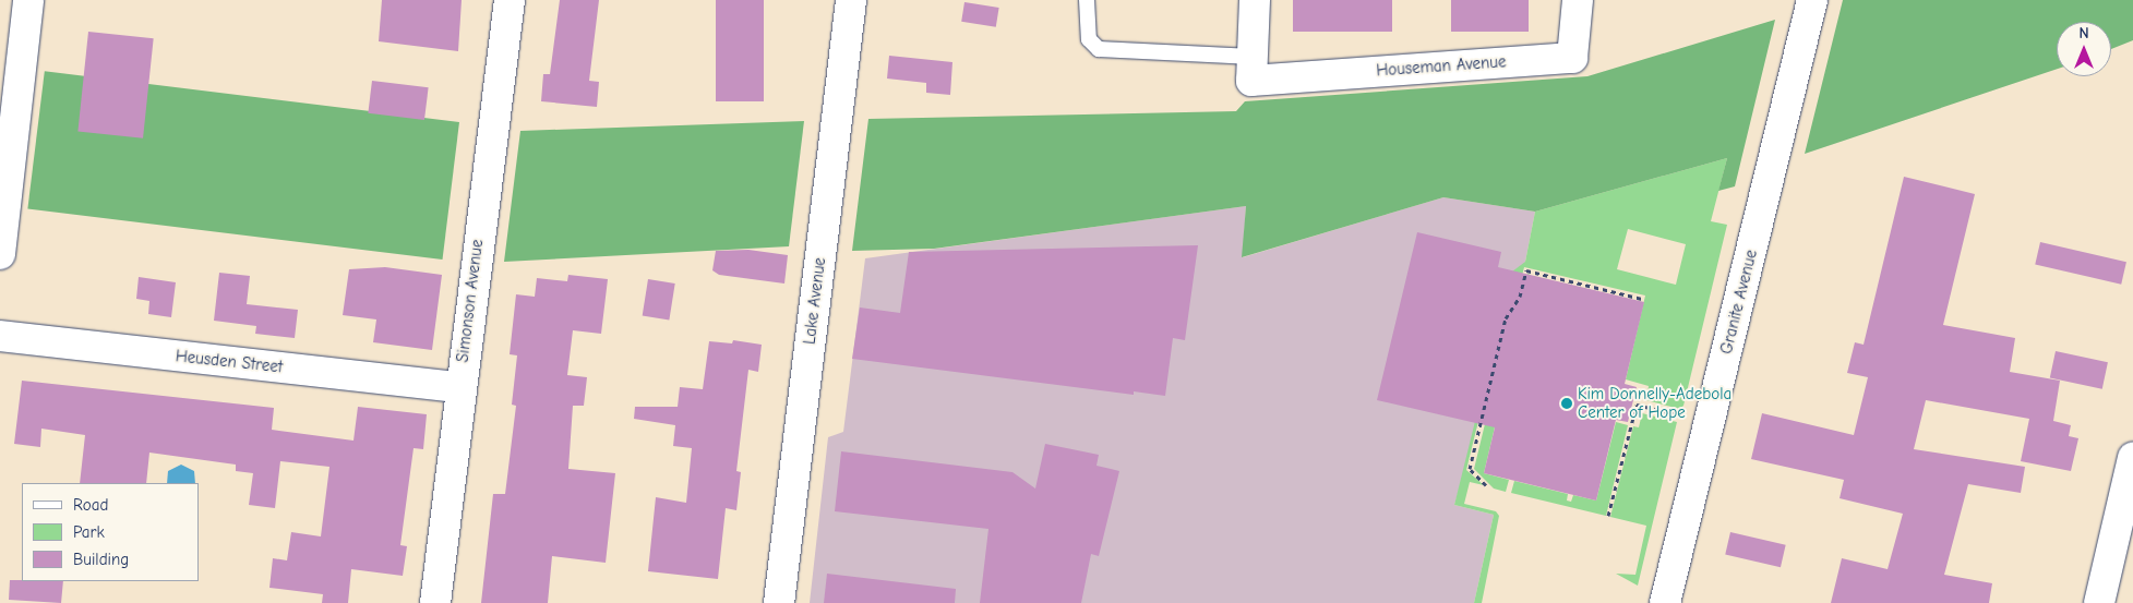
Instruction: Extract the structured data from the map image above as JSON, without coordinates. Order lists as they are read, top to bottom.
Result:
{
  "streets": {
    "street": [
      "Houseman Avenue",
      "Simonson Avenue",
      "Lake Avenue",
      "Granite Avenue",
      "Heusden Street"
    ]
  },
  "crossings": [
    ["Simonson Avenue", "Heusden Street"]
  ],
  "places": ["Kim Donnelly-Adebola Center of Hope"],
  "legend": ["Road", "Park", "Building"],
  "north": "top"
}
